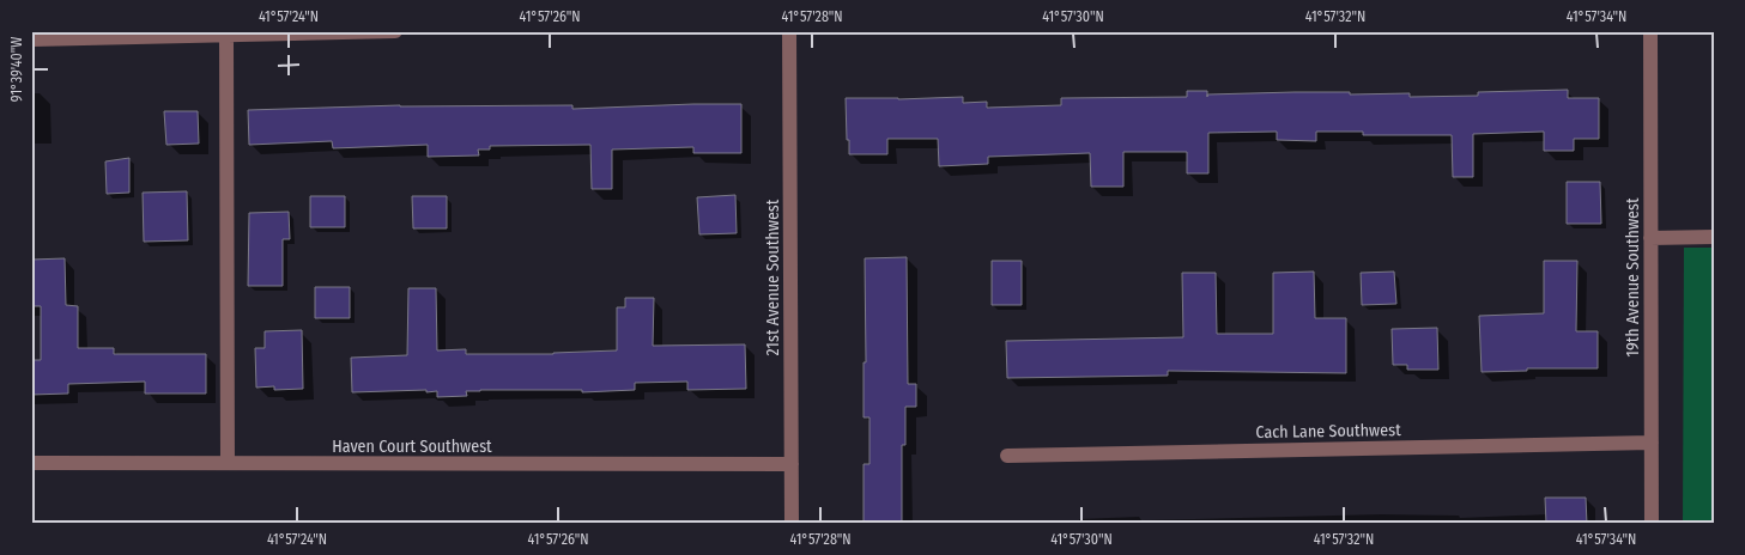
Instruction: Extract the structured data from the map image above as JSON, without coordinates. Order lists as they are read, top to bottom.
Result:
{
  "streets": {
    "street": [
      "21st Avenue Southwest",
      "19th Avenue Southwest",
      "Cach Lane Southwest",
      "Haven Court Southwest"
    ]
  },
  "crossings": [
    ["21st Avenue Southwest", "Haven Court Southwest"],
    ["19th Avenue Southwest", "Cach Lane Southwest"]
  ],
  "coordinates": [
    "41°57'24\"N",
    "41°57'26\"N",
    "41°57'28\"N",
    "41°57'30\"N",
    "41°57'32\"N",
    "41°57'34\"N",
    "91°39'40\"W"
  ]
}
